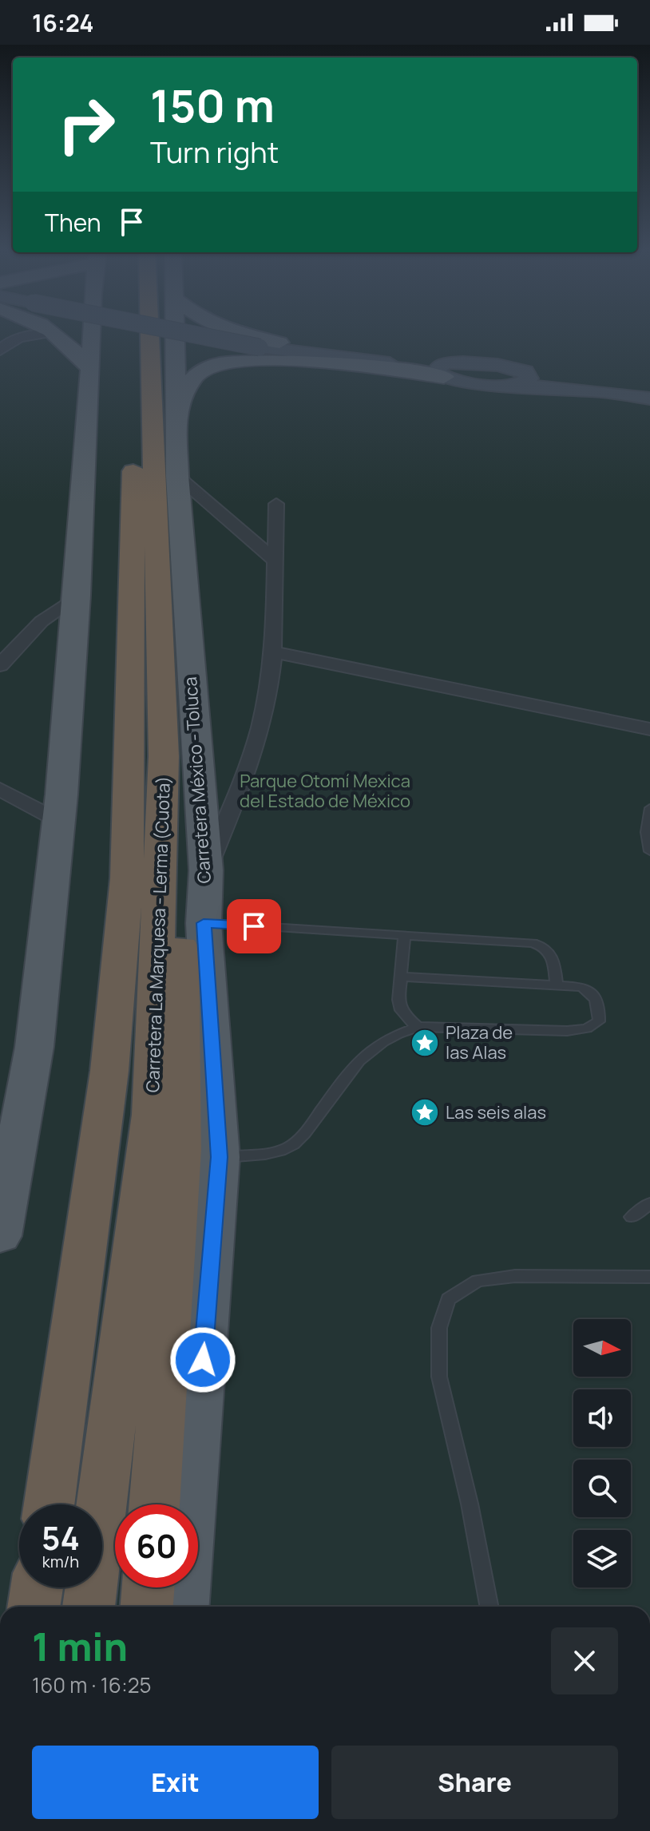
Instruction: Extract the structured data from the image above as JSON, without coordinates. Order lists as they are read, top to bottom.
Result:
{
  "streets": {
    "highway": ["Carretera La Marquesa - Lerma (Cuota)"],
    "main road": ["Carretera México - Toluca"]
  },
  "parks": ["Parque Otomí Mexica del Estado de México"],
  "places": {
    "place": ["Plaza de las Alas", "Las seis alas"]
  },
  "north": "right",
  "page": {
    "status": "16:24",
    "turn": ["150 m", "Turn right"],
    "then": "Then",
    "speed": "54 km/h",
    "limit": "60",
    "heading": ["1 min", "160 m · 16:25"],
    "buttons": ["Exit", "Share"]
  }
}
